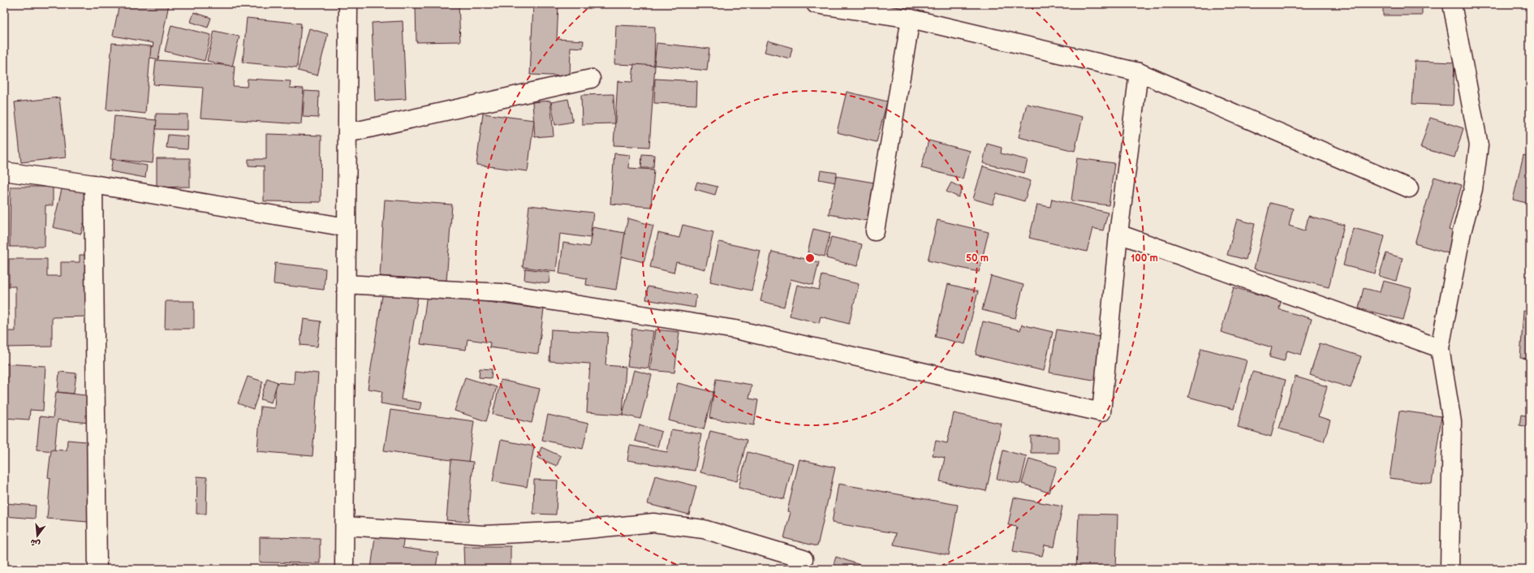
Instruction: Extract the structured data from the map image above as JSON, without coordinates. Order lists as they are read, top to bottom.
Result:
{
  "north": "bottom",
  "rings": ["50 m", "100 m"]
}
